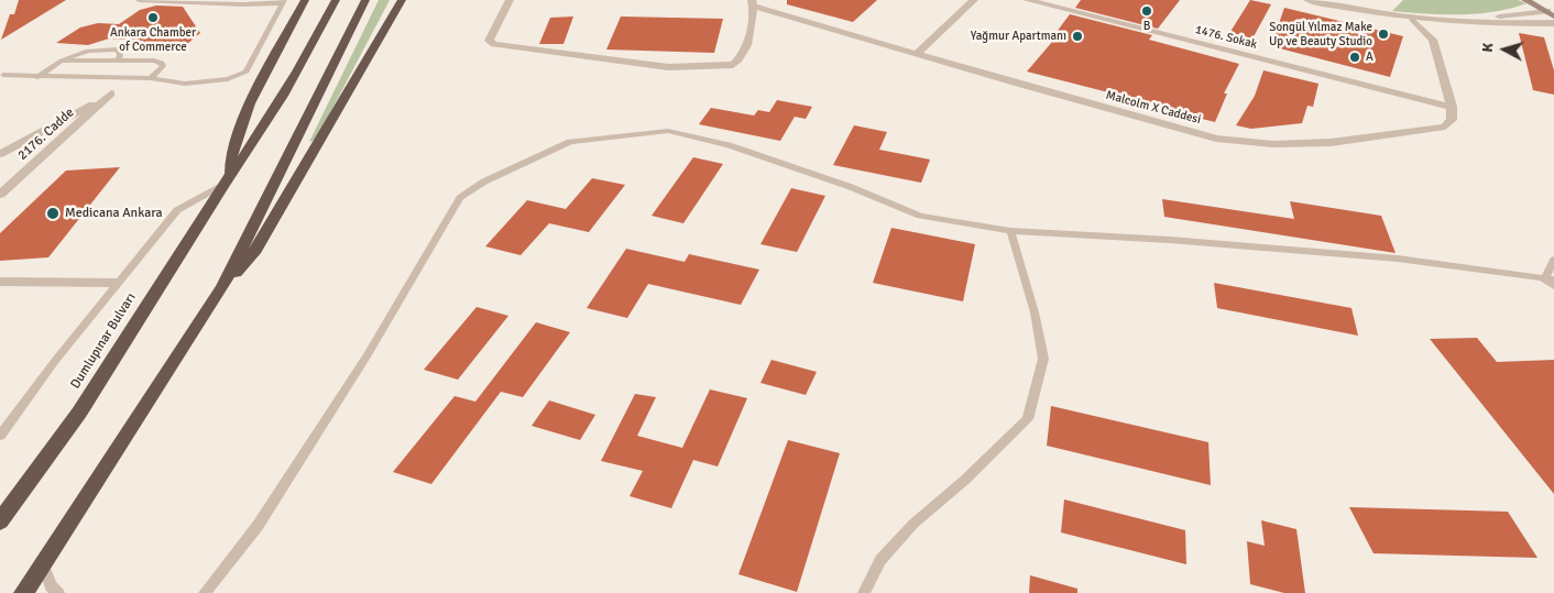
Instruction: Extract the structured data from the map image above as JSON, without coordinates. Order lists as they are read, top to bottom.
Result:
{
  "streets": {
    "highway": ["Dumlupınar Bulvarı"],
    "street": ["1476. Sokak", "Malcolm X Caddesi", "2176. Cadde"]
  },
  "crossings": [
    ["1476. Sokak", "Malcolm X Caddesi"]
  ],
  "places": [
    "B",
    "Ankara Chamber of Commerce",
    "Songül Yılmaz Make Up ve Beauty Studio",
    "Yağmur Apartmanı",
    "A",
    "Medicana Ankara"
  ],
  "north": "left"
}
